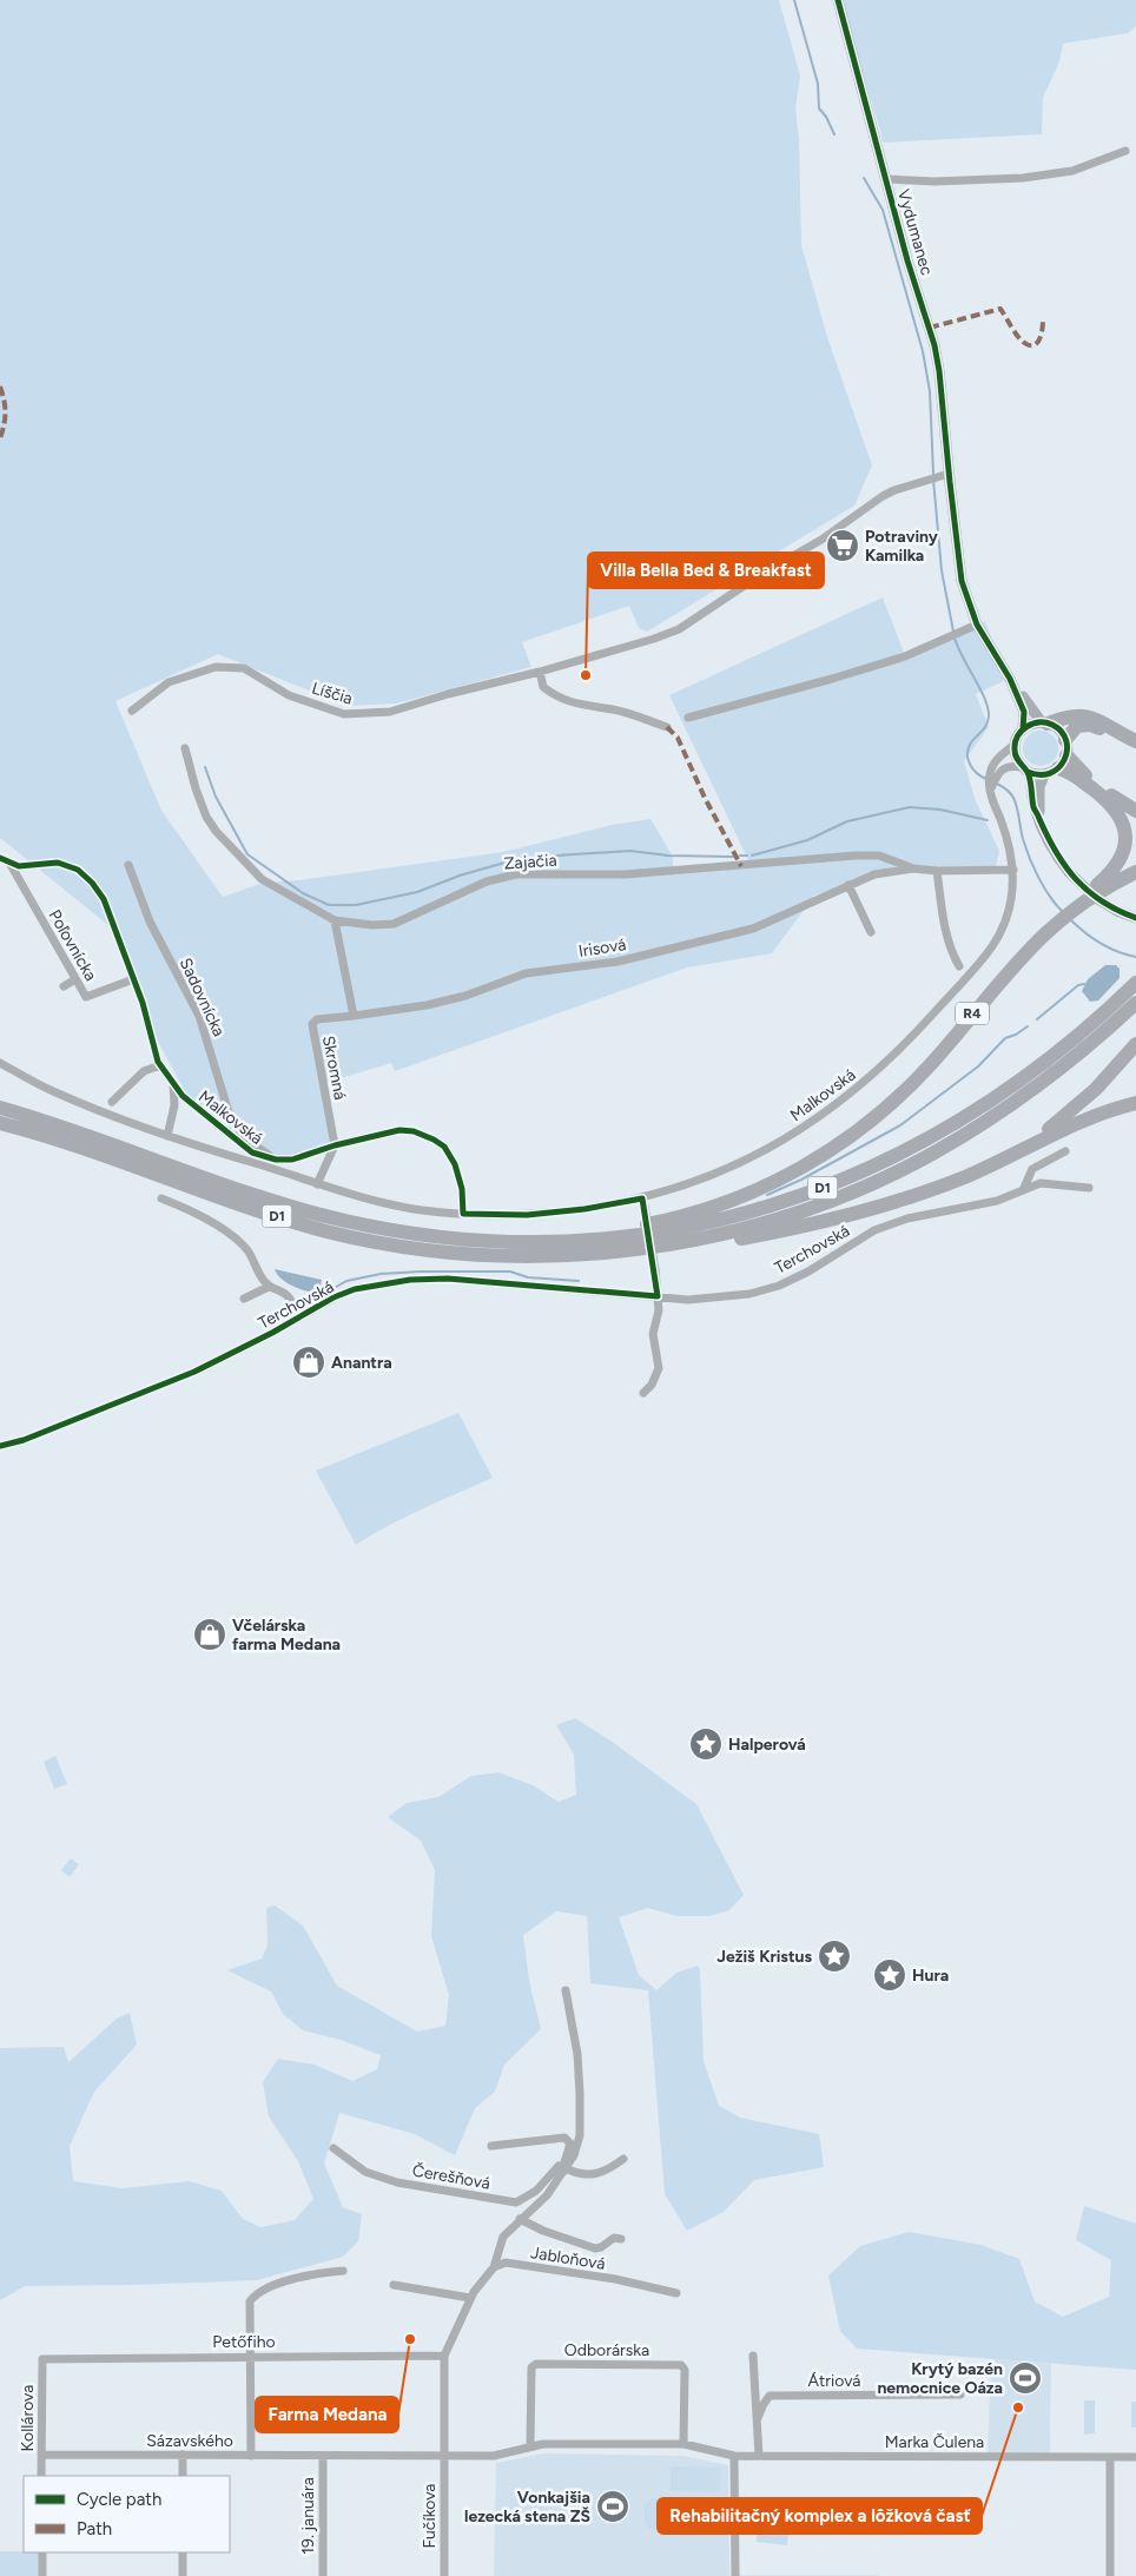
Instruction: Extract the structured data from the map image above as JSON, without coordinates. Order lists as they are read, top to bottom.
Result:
{
  "streets": {
    "highway": ["R4", "D1"],
    "main road": ["Vydumanec"],
    "street": [
      "Líščia",
      "Zajačia",
      "Poľovnícka",
      "Irisová",
      "Sadovnícka",
      "Skromná",
      "Malkovská",
      "Terchovská",
      "Čerešňová",
      "Jabloňová",
      "Petőfiho",
      "Odborárska",
      "Átriová",
      "Kollárova",
      "Sázavského",
      "Marka Čulena",
      "19. januára",
      "Fučíkova"
    ]
  },
  "crossings": [
    ["Vydumanec", "Líščia"],
    ["Zajačia", "Irisová"],
    ["Zajačia", "Skromná"],
    ["Zajačia", "Malkovská"],
    ["Poľovnícka", "Malkovská"],
    ["Irisová", "Skromná"],
    ["Sadovnícka", "Malkovská"],
    ["R4", "D1"],
    ["Skromná", "Malkovská"],
    ["Čerešňová", "Jabloňová"],
    ["Petőfiho", "Kollárova"],
    ["Kollárova", "Sázavského"],
    ["Sázavského", "19. januára"],
    ["Sázavského", "Fučíkova"]
  ],
  "places": {
    "supermarket": ["Potraviny Kamilka"],
    "other": ["Villa Bella Bed & Breakfast", "Farma Medana", "Rehabilitačný komplex a lôžková časť"],
    "shop": ["Anantra", "Včelárska farma Medana"],
    "place": ["Halperová", "Ježiš Kristus", "Hura"],
    "sports": ["Krytý bazén nemocnice Oáza", "Vonkajšia lezecká stena ZŠ"]
  },
  "legend": ["Cycle path", "Path"]
}
